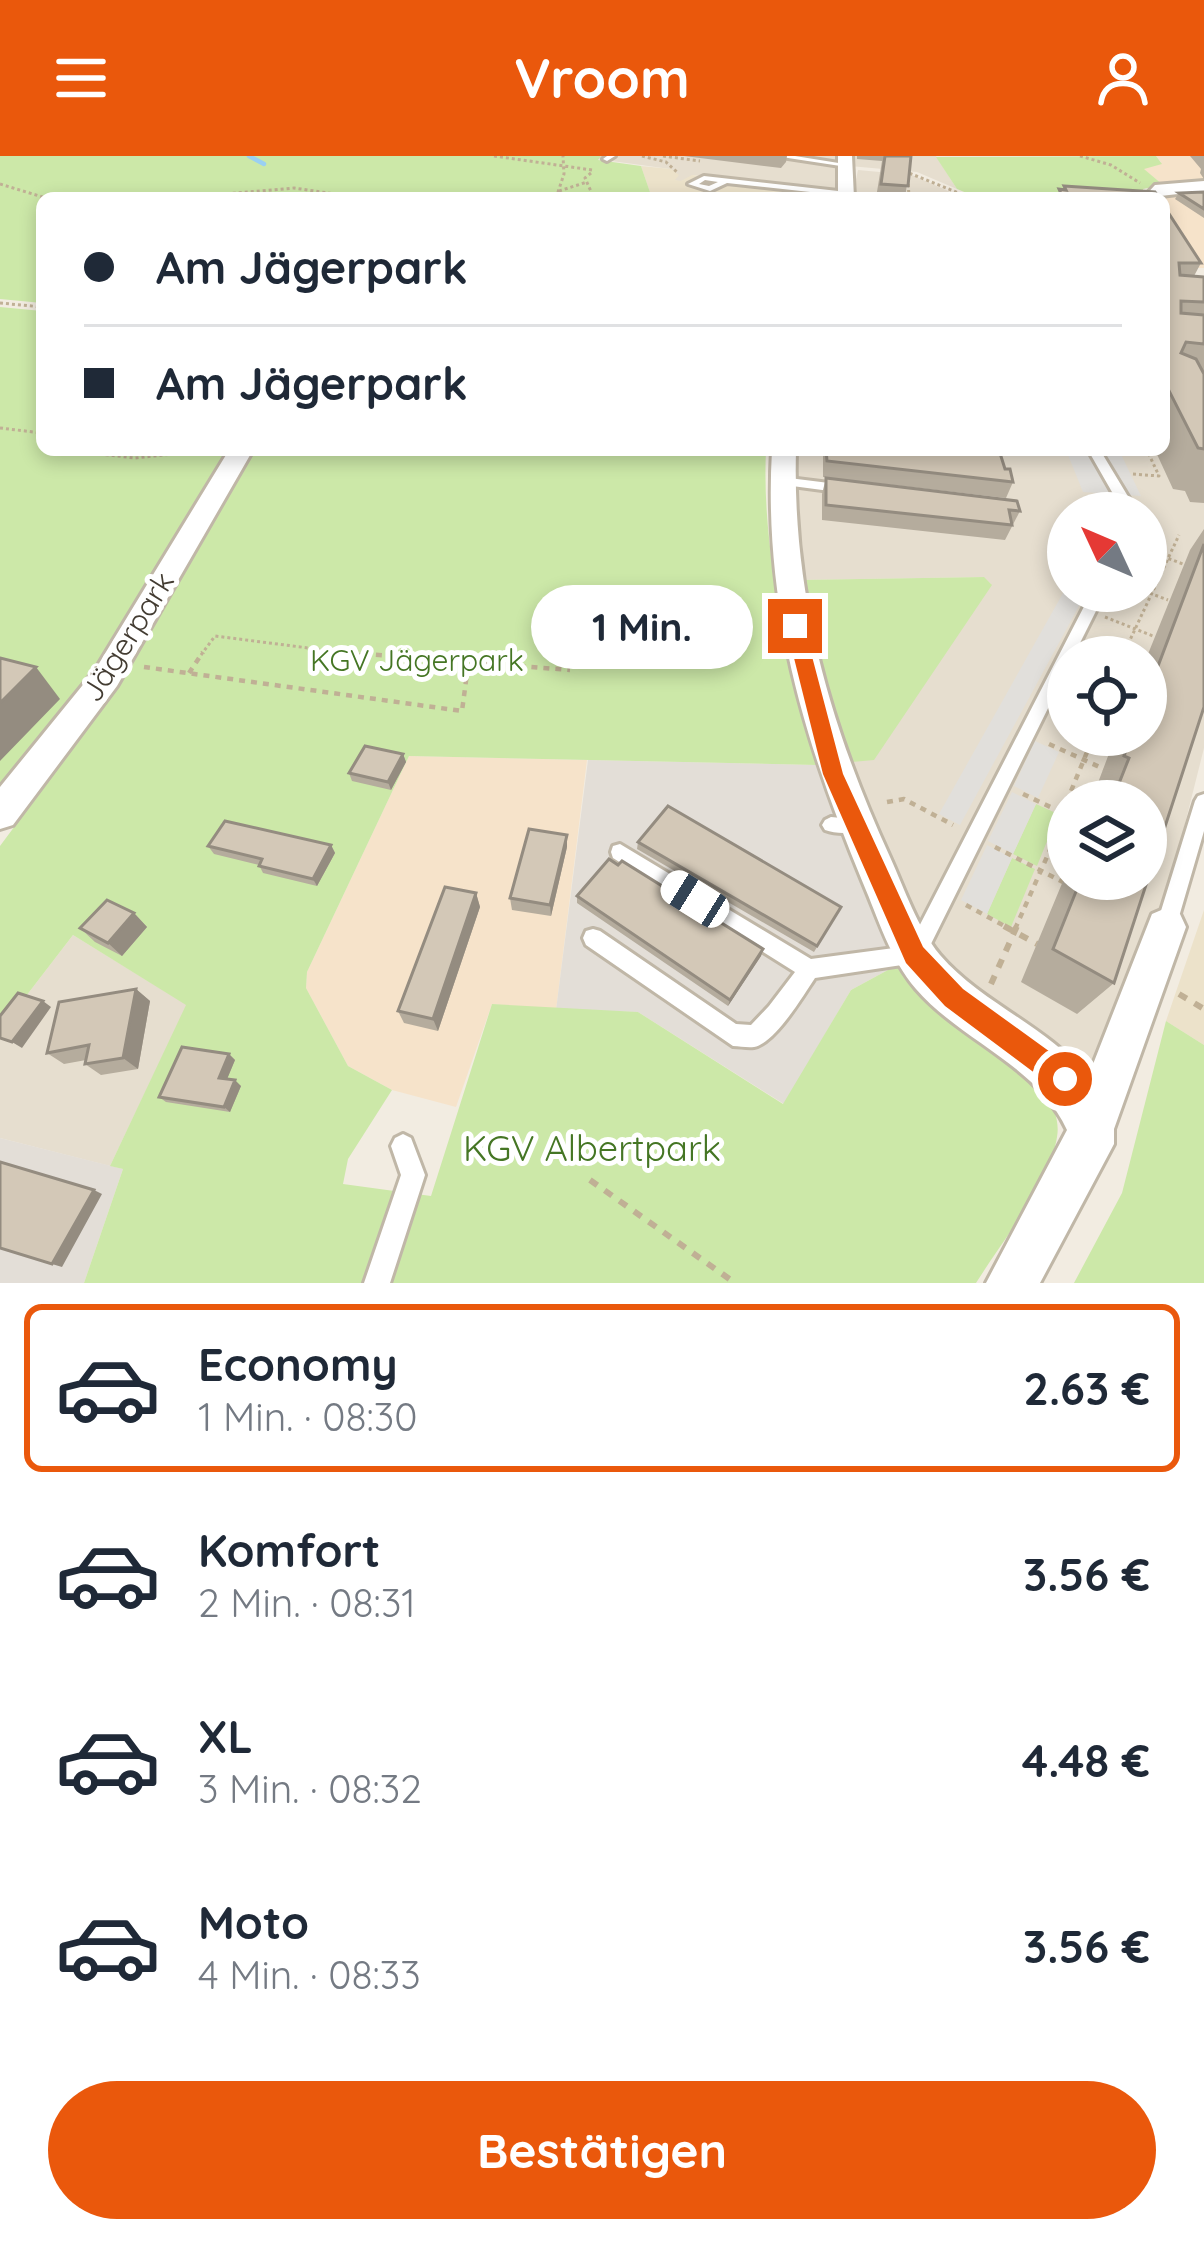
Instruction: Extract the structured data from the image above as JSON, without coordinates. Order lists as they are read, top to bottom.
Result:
{
  "streets": {
    "street": ["Jägerpark"]
  },
  "parks": ["KGV Jägerpark", "KGV Albertpark"],
  "north": "top left",
  "page": {
    "header": "Vroom",
    "banner": ["Am Jägerpark", "Am Jägerpark"],
    "bubble": "1 Min.",
    "list": [
      {
        "name": "Economy",
        "note": "1 Min. · 08:30",
        "value": "2.63 €"
      },
      {
        "name": "Komfort",
        "note": "2 Min. · 08:31",
        "value": "3.56 €"
      },
      {
        "name": "XL",
        "note": "3 Min. · 08:32",
        "value": "4.48 €"
      },
      {
        "name": "Moto",
        "note": "4 Min. · 08:33",
        "value": "3.56 €"
      }
    ],
    "buttons": "Bestätigen"
  }
}
